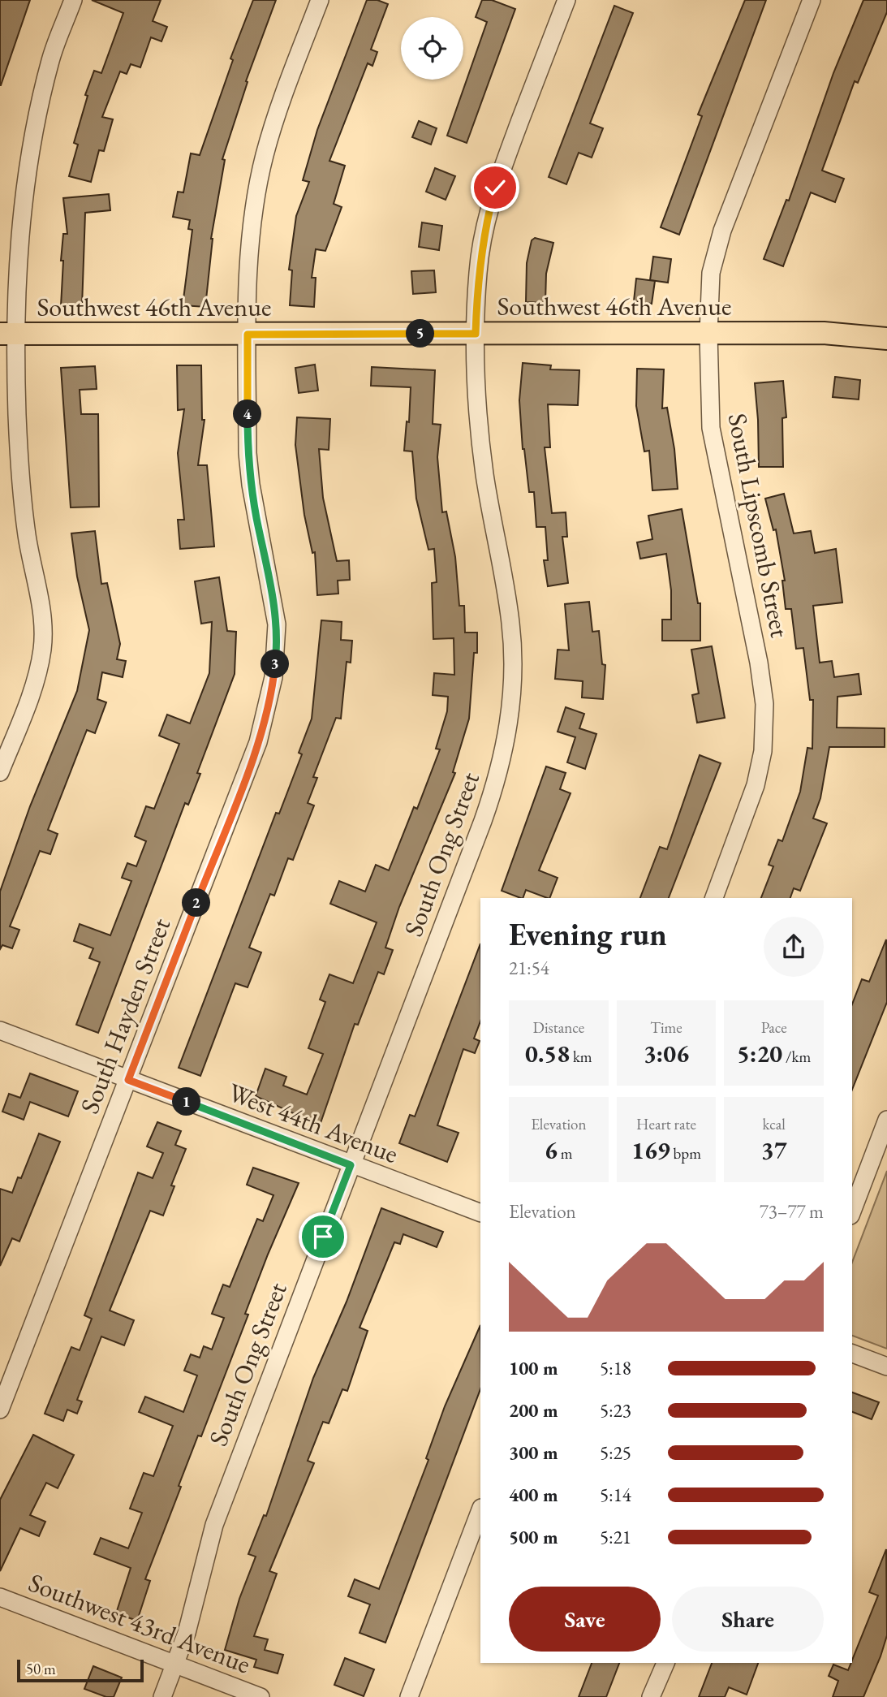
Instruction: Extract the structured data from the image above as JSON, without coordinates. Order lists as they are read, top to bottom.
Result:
{
  "streets": {
    "main road": ["Southwest 46th Avenue"],
    "street": [
      "South Lipscomb Street",
      "South Ong Street",
      "South Hayden Street",
      "West 44th Avenue",
      "Southwest 43rd Avenue"
    ]
  },
  "crossings": [
    ["Southwest 46th Avenue", "South Lipscomb Street"],
    ["Southwest 46th Avenue", "South Ong Street"],
    ["Southwest 46th Avenue", "South Hayden Street"],
    ["South Ong Street", "West 44th Avenue"],
    ["South Ong Street", "Southwest 43rd Avenue"],
    ["South Hayden Street", "West 44th Avenue"]
  ],
  "scale_bar": "50 m",
  "page": {
    "pins": [
      "5",
      "4",
      "3",
      "2",
      "1"
    ],
    "heading": ["Evening run", "21:54"],
    "stats": [
      ["Distance", "0.58 km"],
      ["Time", "3:06"],
      ["Pace", "5:20 /km"],
      ["Elevation", "6 m"],
      ["Heart rate", "169 bpm"],
      ["kcal", "37"]
    ],
    "chart": ["Elevation", "73–77 m"],
    "list": [
      {
        "name": "100 m",
        "note": "5:18"
      },
      {
        "name": "200 m",
        "note": "5:23"
      },
      {
        "name": "300 m",
        "note": "5:25"
      },
      {
        "name": "400 m",
        "note": "5:14"
      },
      {
        "name": "500 m",
        "note": "5:21"
      }
    ],
    "buttons": ["Save", "Share"],
    "scale": "50 m"
  }
}
